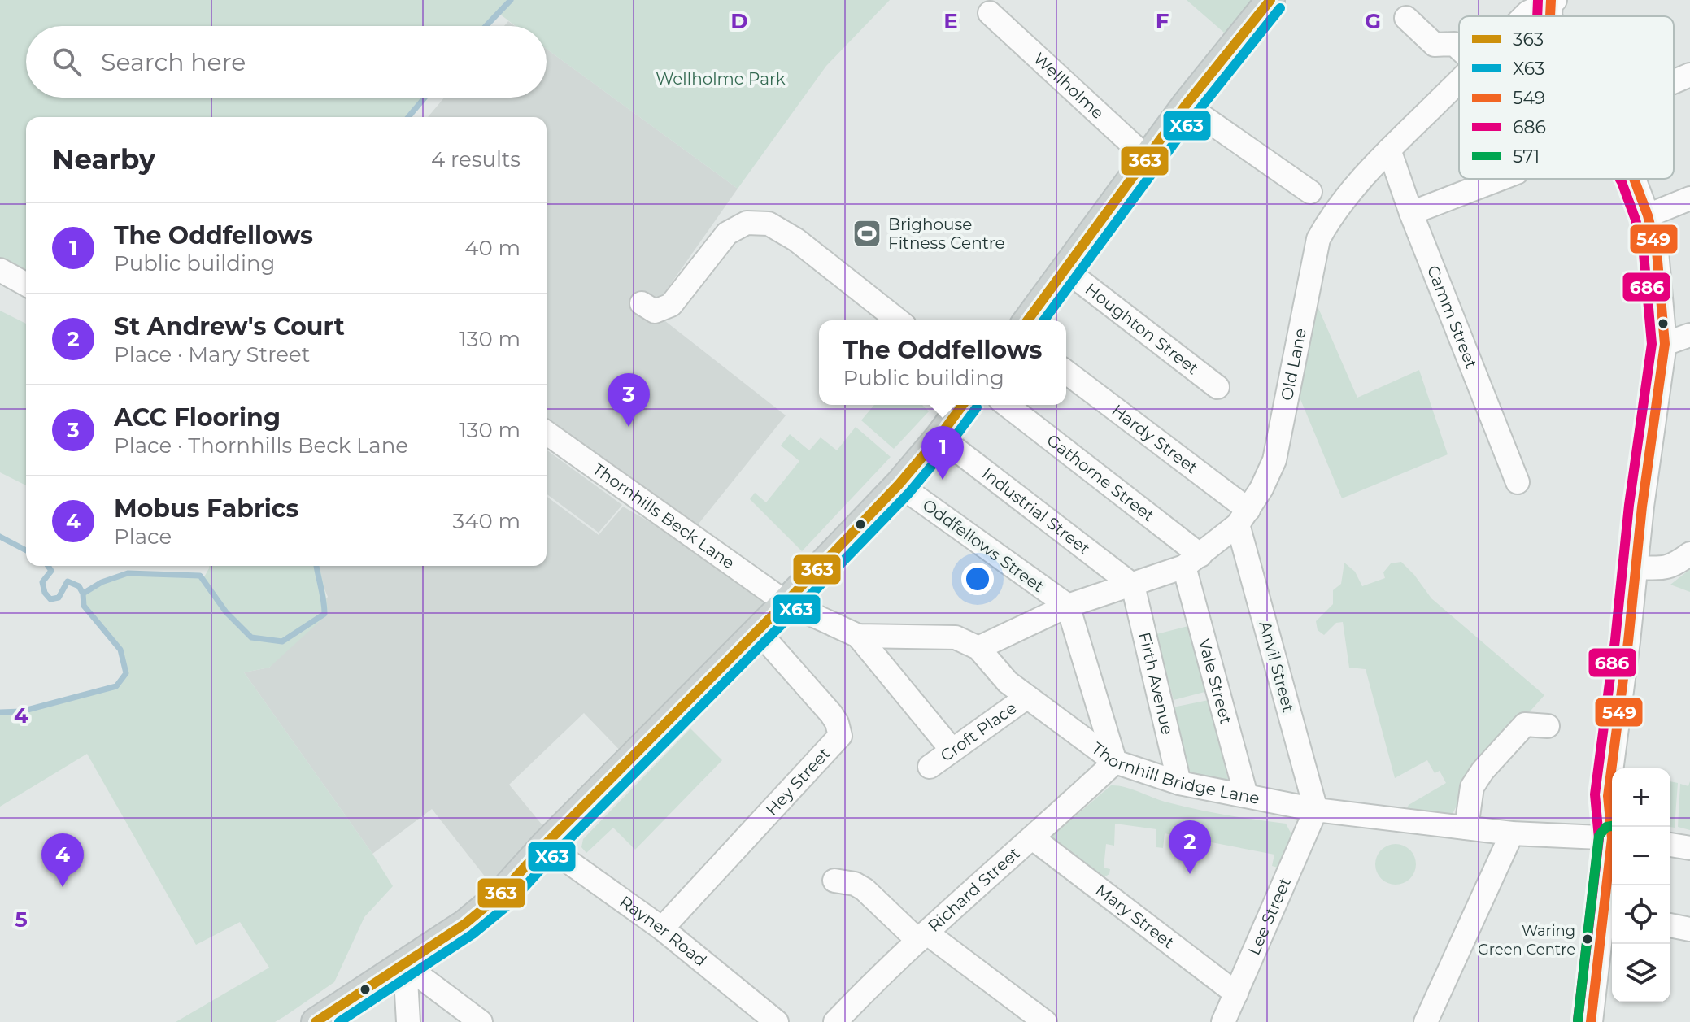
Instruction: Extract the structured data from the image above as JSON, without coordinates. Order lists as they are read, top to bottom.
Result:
{
  "streets": {
    "street": [
      "Wellholme",
      "Camm Street",
      "Houghton Street",
      "Old Lane",
      "Hardy Street",
      "Gathorne Street",
      "Industrial Street",
      "Thornhills Beck Lane",
      "Oddfellows Street",
      "Anvil Street",
      "Vale Street",
      "Firth Avenue",
      "Croft Place",
      "Thornhill Bridge Lane",
      "Hey Street",
      "Richard Street",
      "Mary Street",
      "Lee Street",
      "Rayner Road"
    ]
  },
  "crossings": [
    ["Camm Street", "Old Lane"],
    ["Old Lane", "Hardy Street"],
    ["Old Lane", "Gathorne Street"],
    ["Old Lane", "Industrial Street"],
    ["Old Lane", "Oddfellows Street"],
    ["Old Lane", "Anvil Street"],
    ["Old Lane", "Vale Street"],
    ["Old Lane", "Firth Avenue"],
    ["Old Lane", "Thornhill Bridge Lane"],
    ["Hardy Street", "Anvil Street"],
    ["Gathorne Street", "Vale Street"],
    ["Industrial Street", "Firth Avenue"],
    ["Thornhills Beck Lane", "Thornhill Bridge Lane"],
    ["Anvil Street", "Thornhill Bridge Lane"],
    ["Anvil Street", "Lee Street"],
    ["Vale Street", "Thornhill Bridge Lane"],
    ["Firth Avenue", "Thornhill Bridge Lane"],
    ["Croft Place", "Thornhill Bridge Lane"],
    ["Thornhill Bridge Lane", "Richard Street"],
    ["Thornhill Bridge Lane", "Lee Street"],
    ["Hey Street", "Rayner Road"],
    ["Richard Street", "Mary Street"],
    ["Mary Street", "Lee Street"]
  ],
  "parks": ["Wellholme Park"],
  "places": {
    "sports": ["Brighouse Fitness Centre"],
    "other": ["Waring Green Centre"]
  },
  "lines": [
    "transit line 363",
    "transit line 549",
    "transit line 686",
    "transit line X63",
    "transit line 571"
  ],
  "legend": [
    "363",
    "X63",
    "549",
    "686",
    "571"
  ],
  "page": {
    "search": "Search here",
    "heading": ["Nearby", "4 results"],
    "list": [
      {
        "mark": "1",
        "name": "The Oddfellows",
        "note": "Public building",
        "value": "40 m"
      },
      {
        "mark": "2",
        "name": "St Andrew's Court",
        "note": "Place · Mary Street",
        "value": "130 m"
      },
      {
        "mark": "3",
        "name": "ACC Flooring",
        "note": "Place · Thornhills Beck Lane",
        "value": "130 m"
      },
      {
        "mark": "4",
        "name": "Mobus Fabrics",
        "note": "Place",
        "value": "340 m"
      }
    ],
    "popup": ["The Oddfellows", "Public building"],
    "pins": [
      "3",
      "1",
      "2",
      "4"
    ],
    "map_buttons": ["+", "−"]
  },
  "grid": {
    "columns": [
      "D",
      "E",
      "F",
      "G"
    ],
    "rows": ["4", "5"]
  }
}
